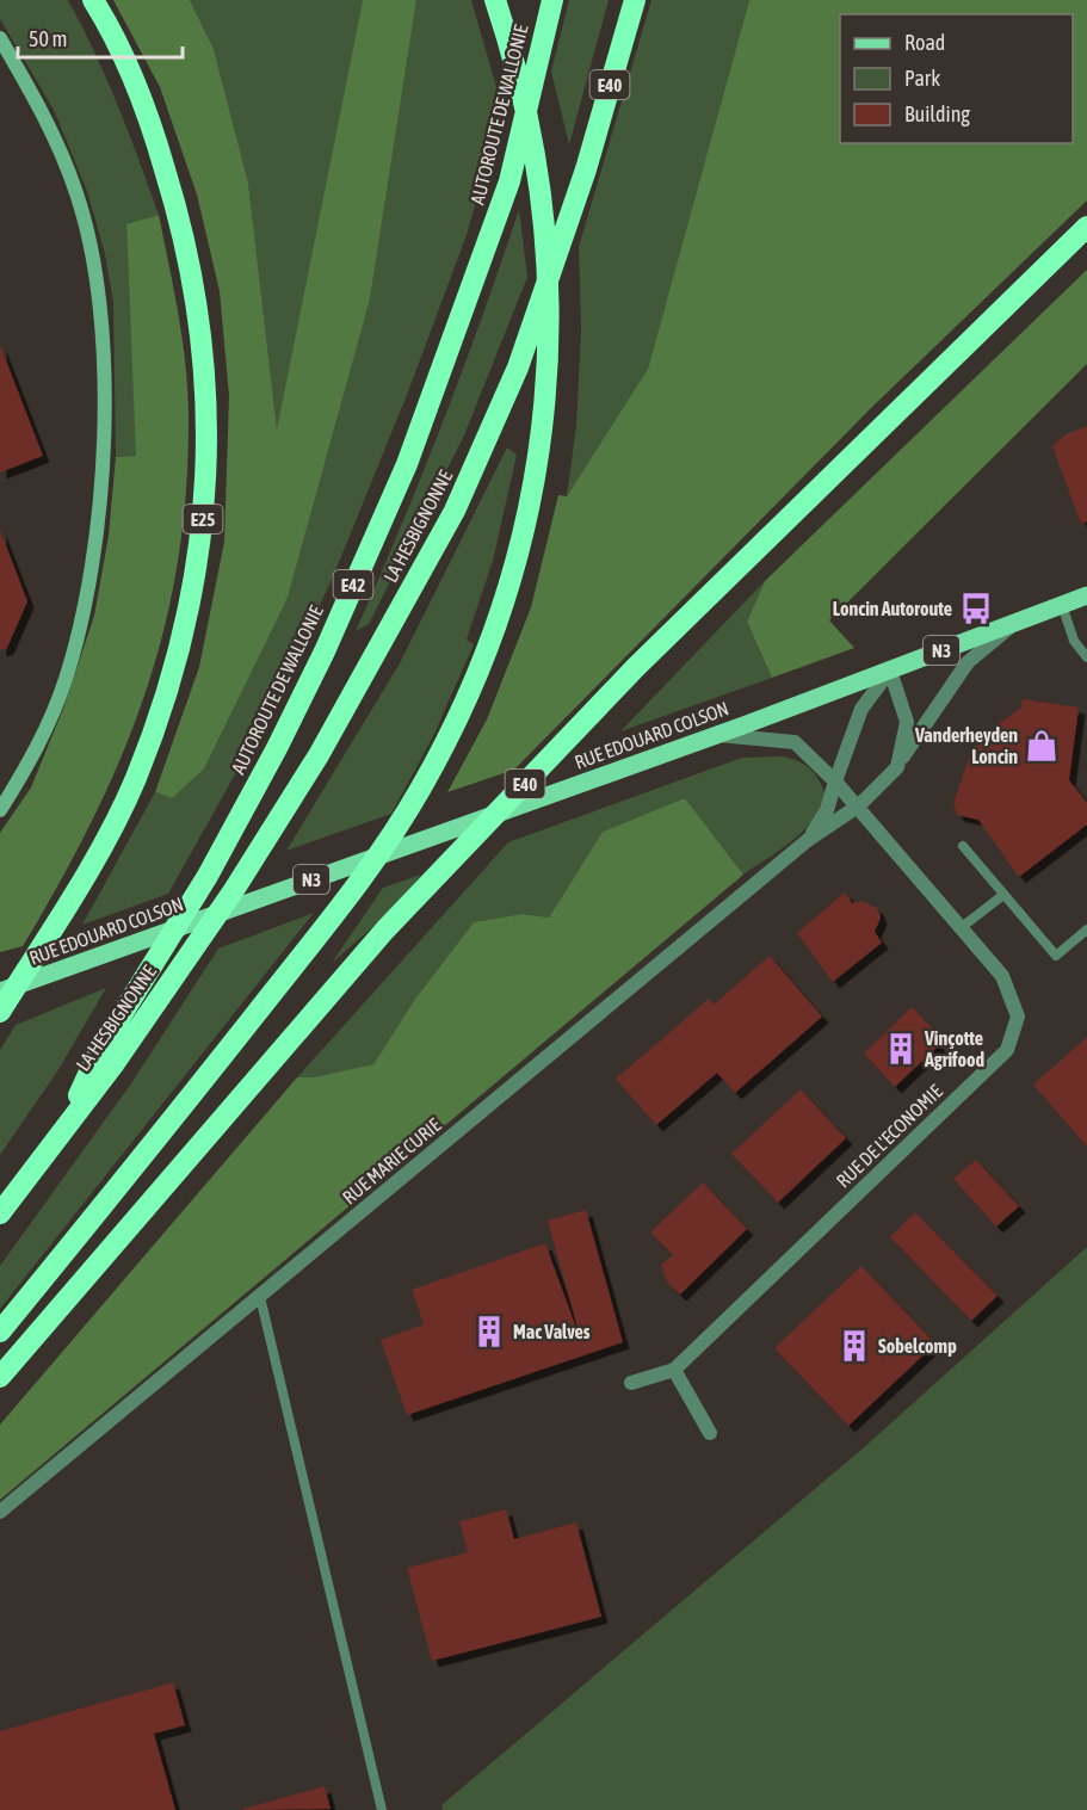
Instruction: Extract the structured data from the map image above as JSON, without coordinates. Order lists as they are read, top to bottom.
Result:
{
  "streets": {
    "highway": [
      "E40",
      "AUTOROUTE DE WALLONIE",
      "E25",
      "LA HESBIGNONNE",
      "E42"
    ],
    "main road": ["N3", "RUE EDOUARD COLSON"],
    "street": ["RUE DE L'ECONOMIE", "RUE MARIE CURIE"]
  },
  "crossings": [
    ["E40", "AUTOROUTE DE WALLONIE"],
    ["E40", "LA HESBIGNONNE"],
    ["AUTOROUTE DE WALLONIE", "LA HESBIGNONNE"],
    ["N3", "RUE EDOUARD COLSON"],
    ["RUE EDOUARD COLSON", "RUE DE L'ECONOMIE"]
  ],
  "places": {
    "bus stop": ["Loncin Autoroute"],
    "shop": ["Vanderheyden Loncin"],
    "building": ["Vinçotte Agrifood", "Mac Valves", "Sobelcomp"]
  },
  "legend": ["Road", "Park", "Building"],
  "scale_bar": "50 m"
}
